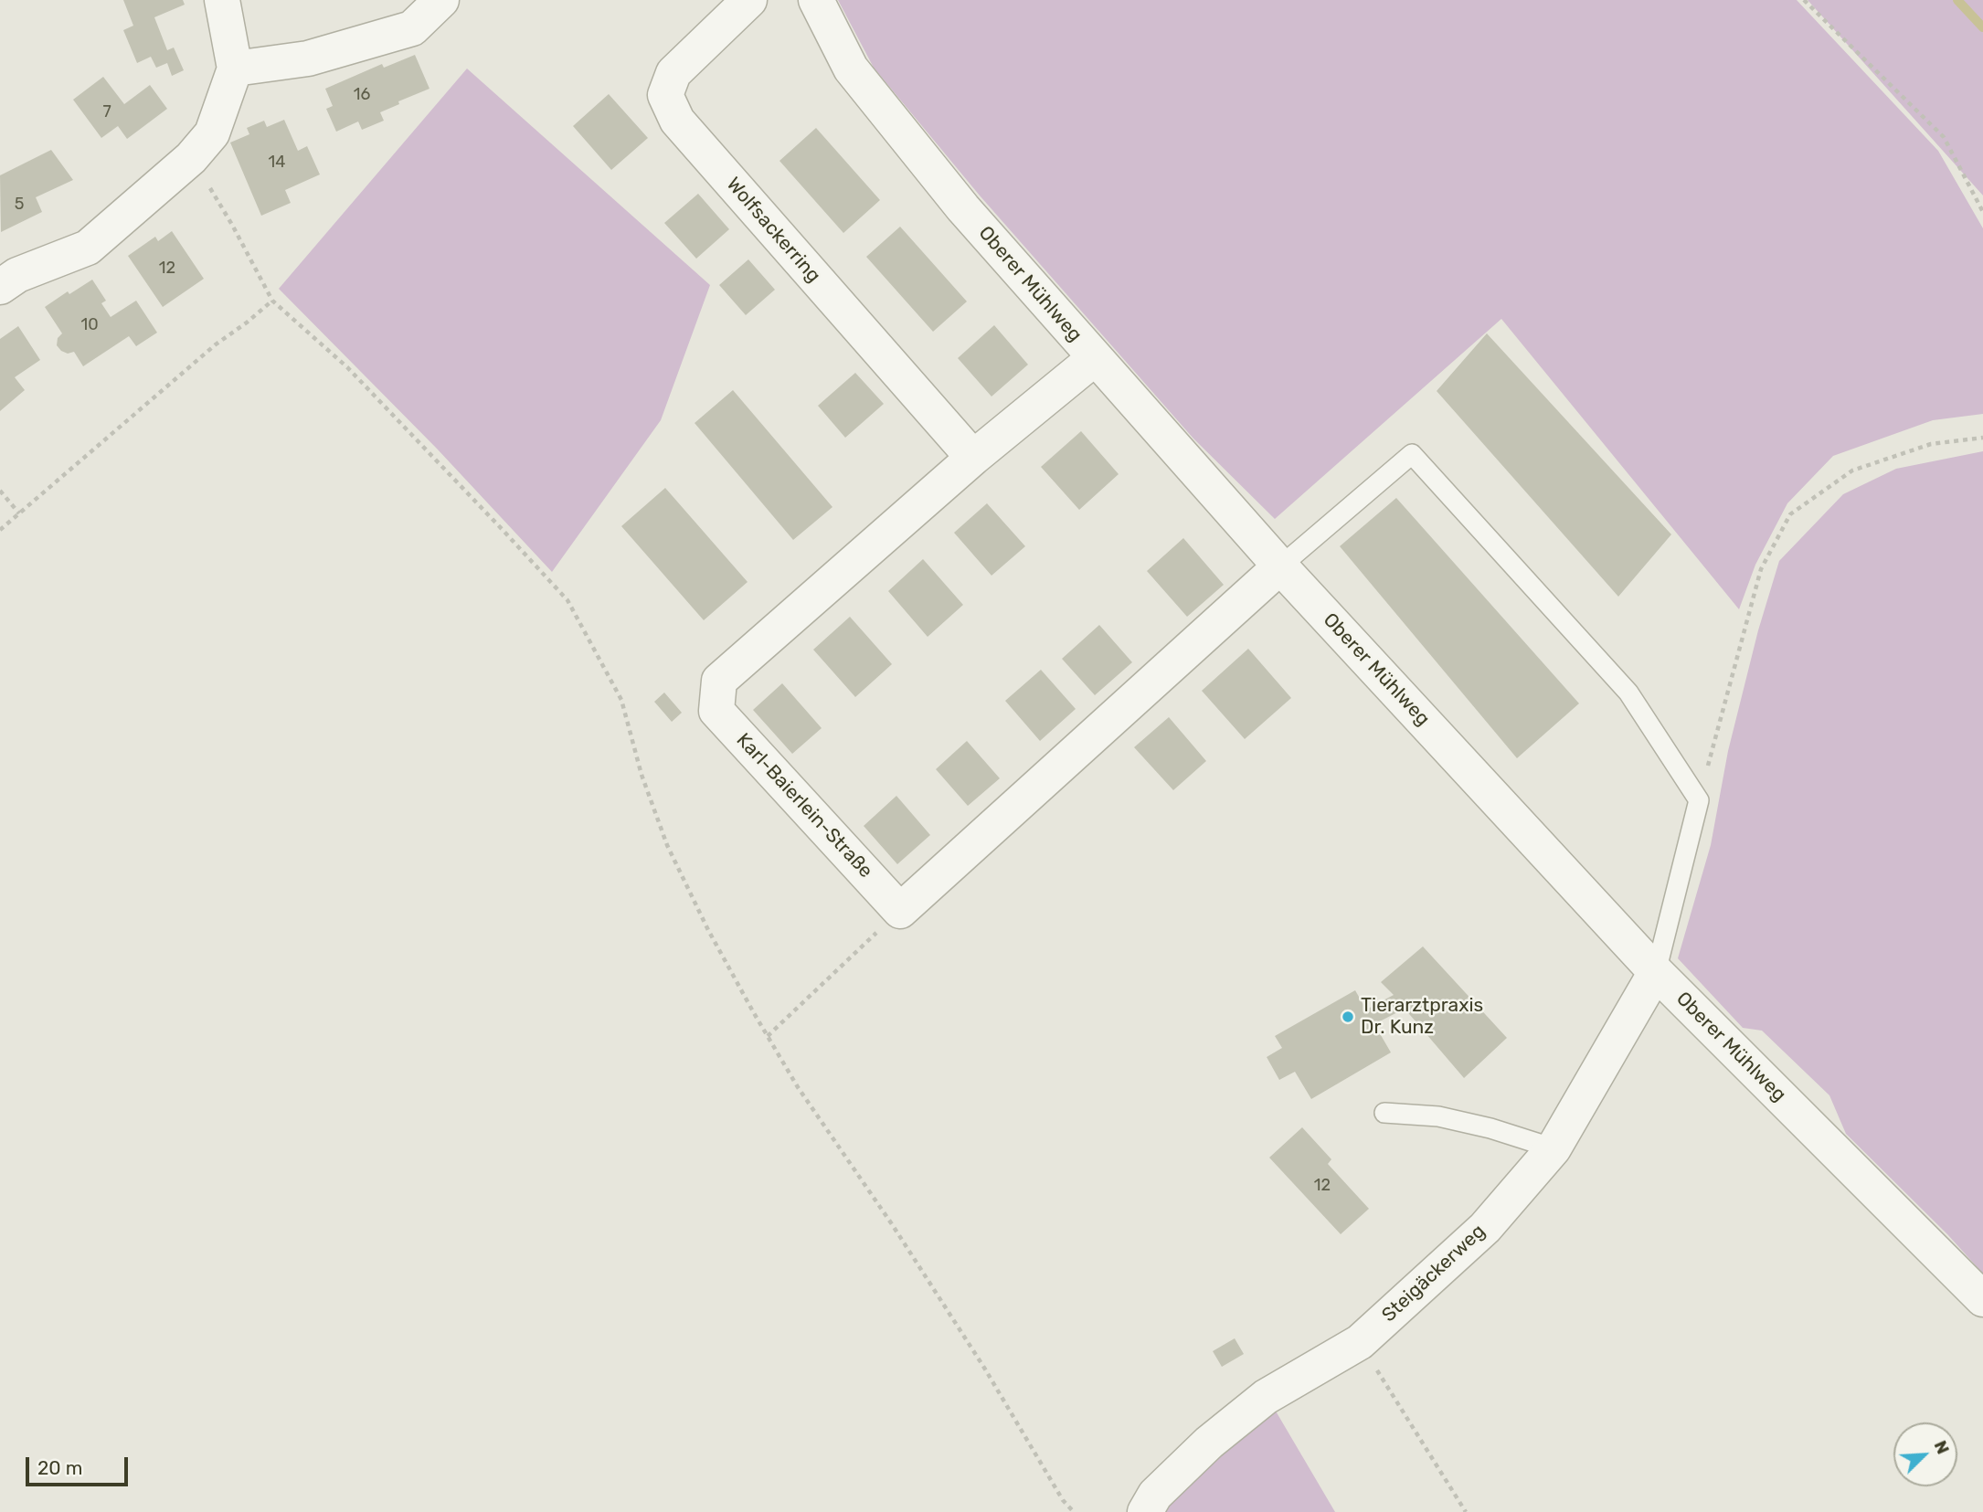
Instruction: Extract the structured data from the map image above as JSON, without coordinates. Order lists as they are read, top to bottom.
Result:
{
  "streets": {
    "street": [
      "Wolfsackerring",
      "Oberer Mühlweg",
      "Karl-Baierlein-Straße",
      "Steigäckerweg"
    ]
  },
  "crossings": [
    ["Wolfsackerring", "Karl-Baierlein-Straße"],
    ["Oberer Mühlweg", "Karl-Baierlein-Straße"],
    ["Oberer Mühlweg", "Steigäckerweg"]
  ],
  "places": ["Tierarztpraxis Dr. Kunz"],
  "house_numbers": [
    "16",
    "7",
    "14",
    "5",
    "12",
    "10",
    "12"
  ],
  "scale_bar": "20 m",
  "north": "top right"
}
